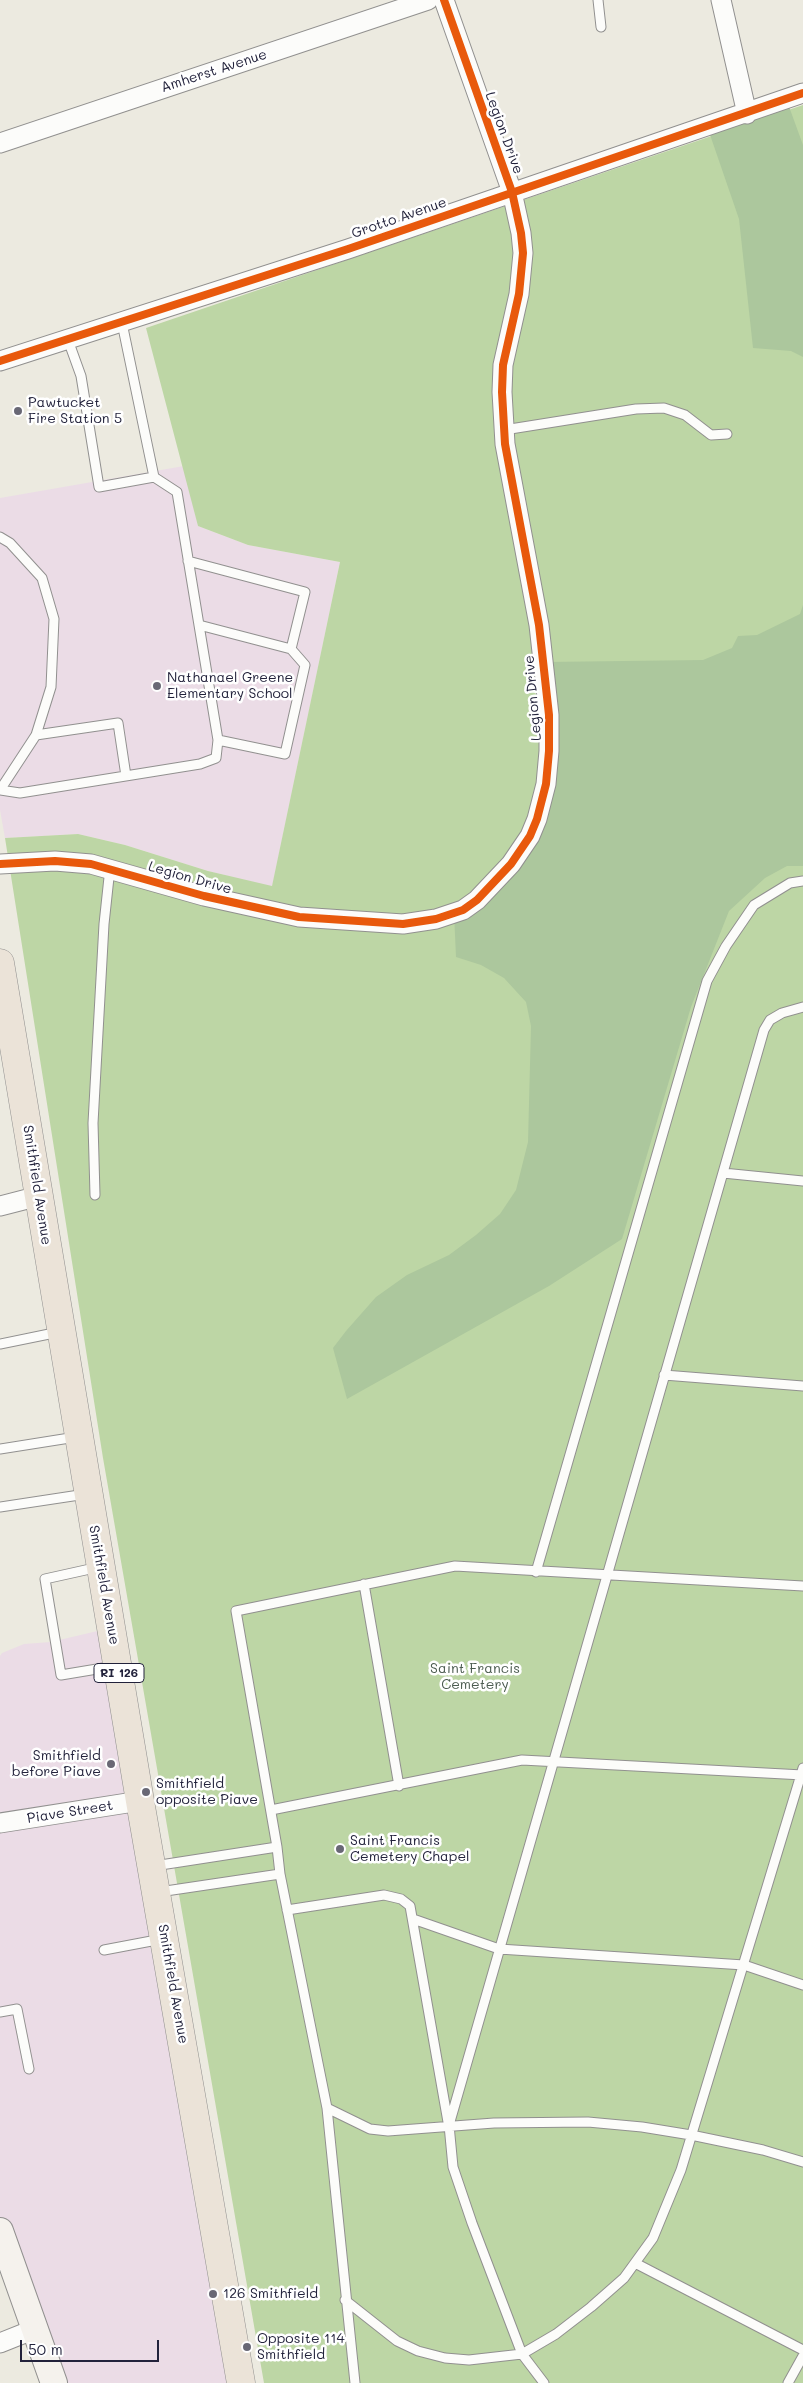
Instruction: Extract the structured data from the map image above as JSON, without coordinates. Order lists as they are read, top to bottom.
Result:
{
  "streets": {
    "main road": ["Smithfield Avenue", "RI 126"],
    "street": [
      "Amherst Avenue",
      "Legion Drive",
      "Grotto Avenue",
      "Piave Street"
    ]
  },
  "crossings": [
    ["Legion Drive", "Grotto Avenue"],
    ["Smithfield Avenue", "Piave Street"]
  ],
  "parks": ["Saint Francis Cemetery"],
  "places": [
    "Pawtucket Fire Station 5",
    "Nathanael Greene Elementary School",
    "Smithfield before Piave",
    "Smithfield opposite Piave",
    "Saint Francis Cemetery Chapel",
    "126 Smithfield",
    "Opposite 114 Smithfield"
  ],
  "scale_bar": "50 m"
}
